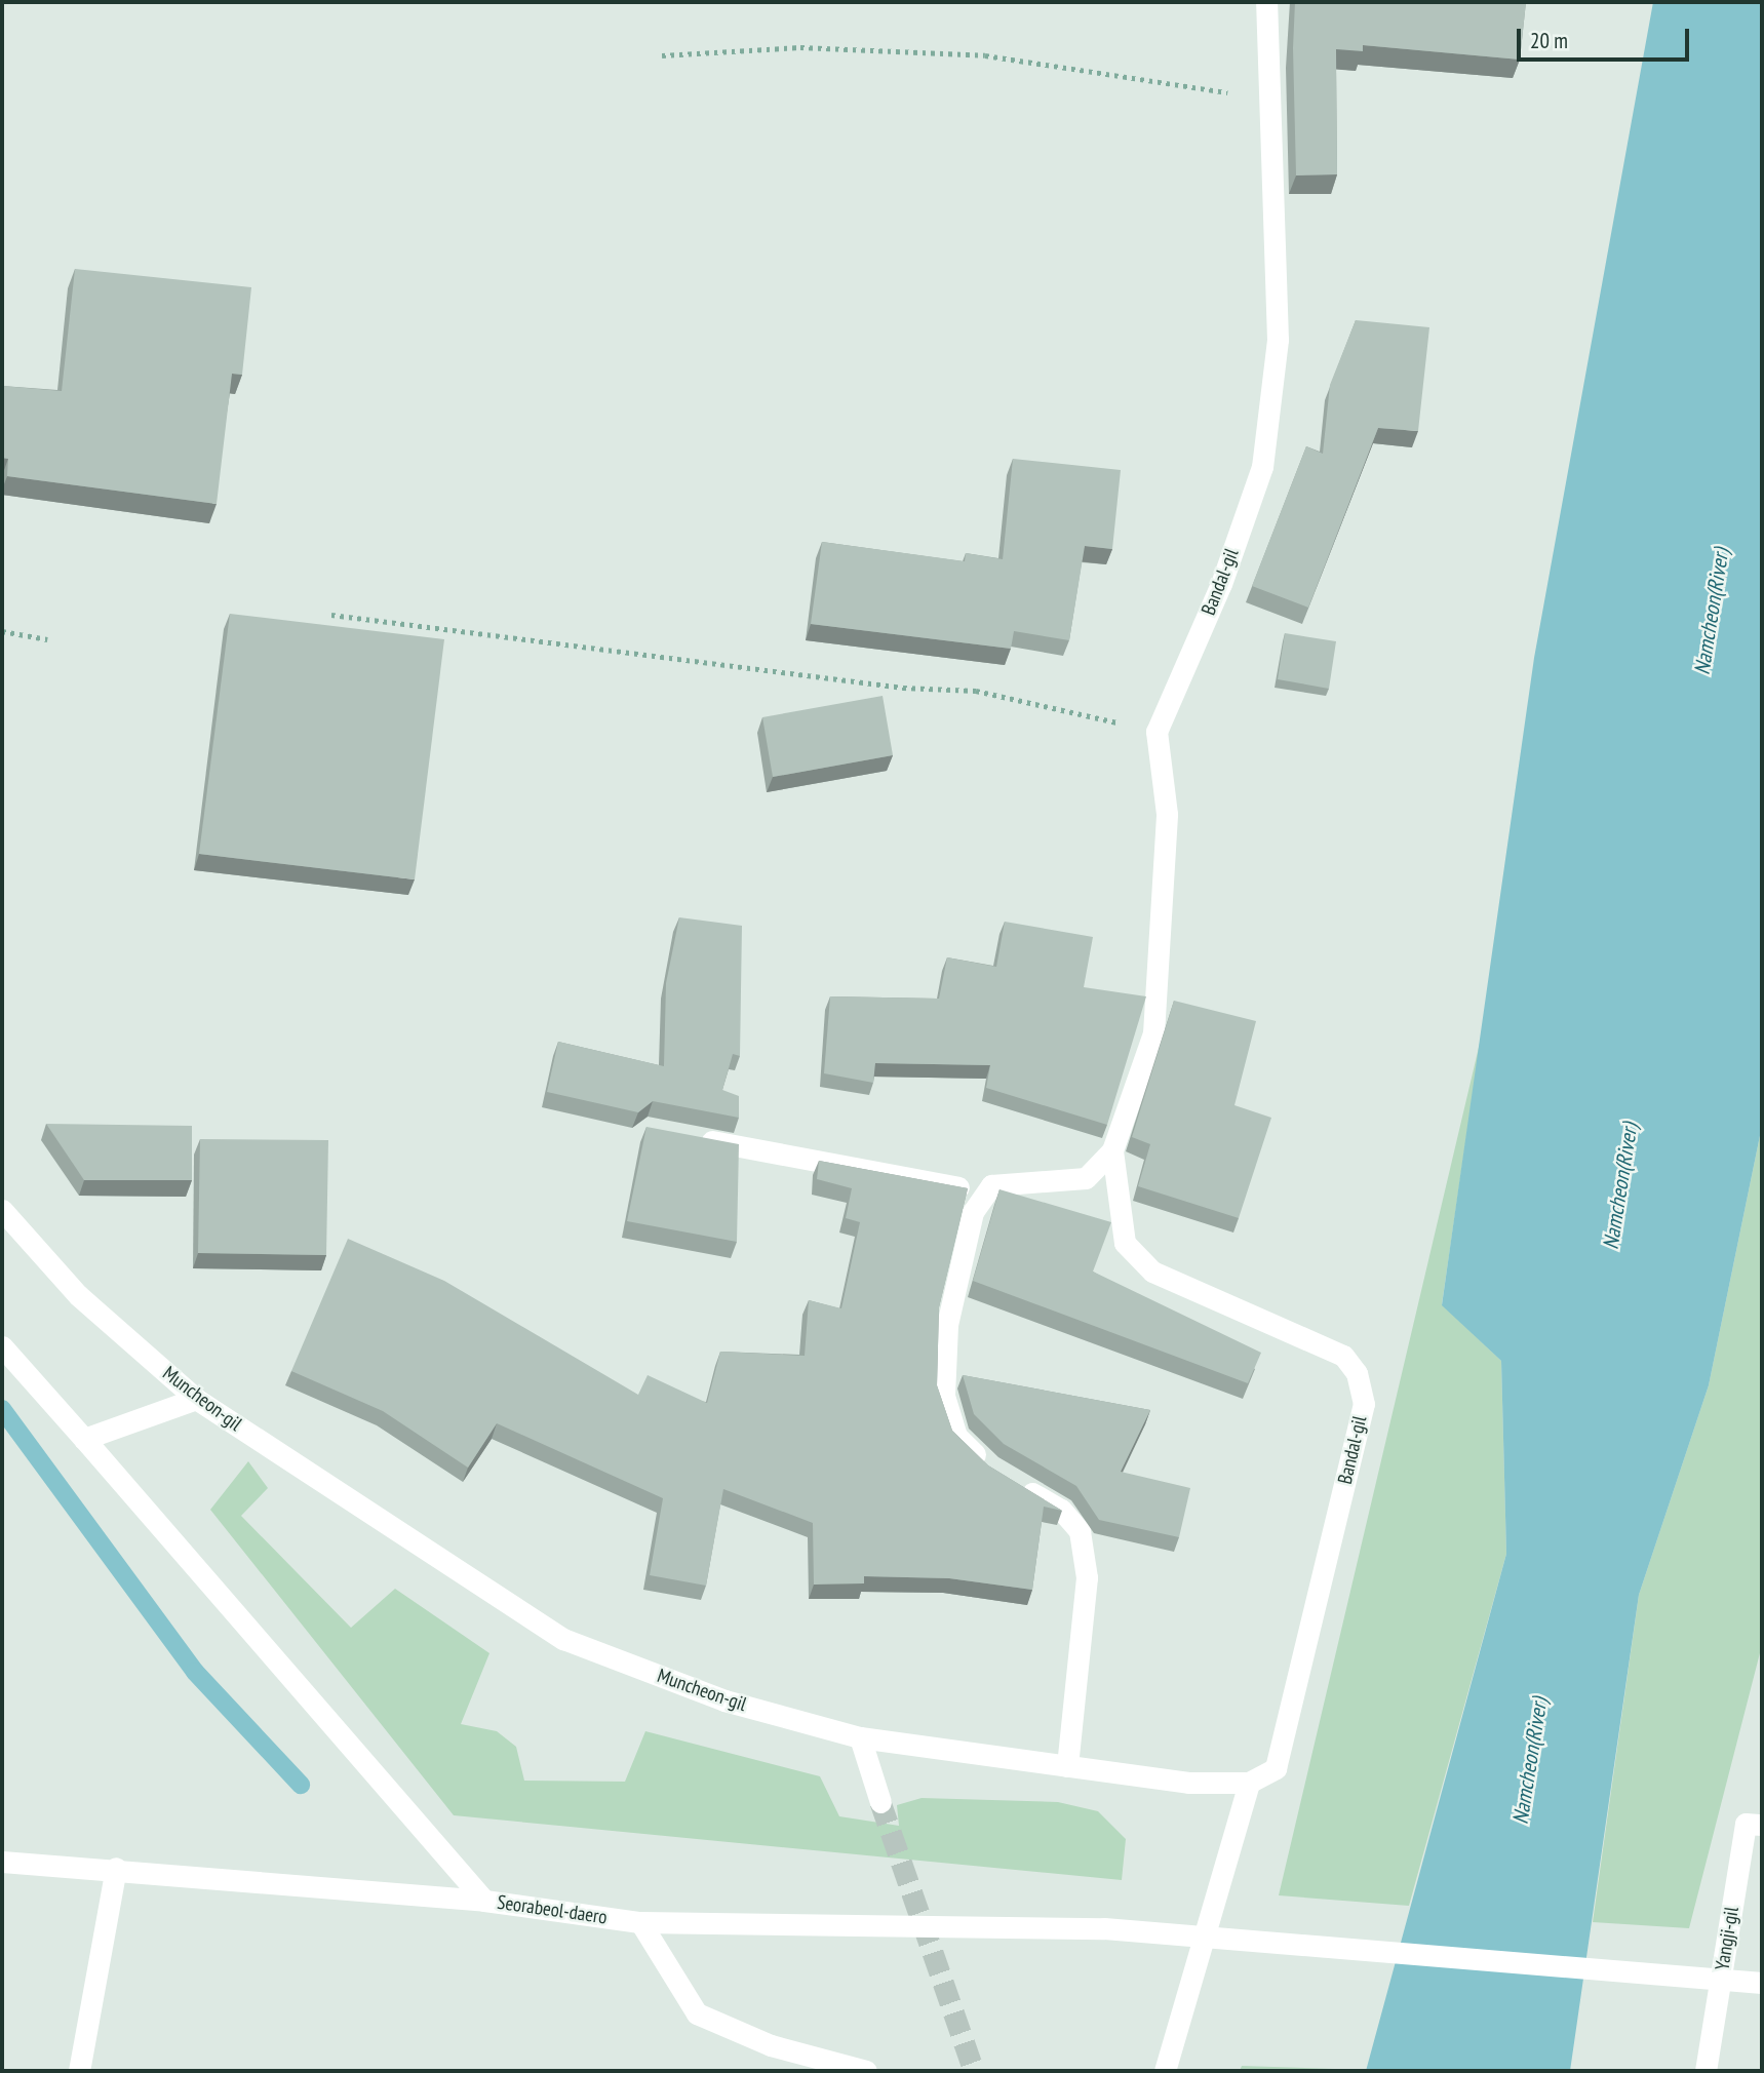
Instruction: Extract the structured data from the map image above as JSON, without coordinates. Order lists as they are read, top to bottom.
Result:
{
  "streets": {
    "street": [
      "Bandal-gil",
      "Muncheon-gil",
      "Seorabeol-daero",
      "Yangji-gil"
    ]
  },
  "crossings": [
    ["Bandal-gil", "Muncheon-gil"]
  ],
  "water": ["Namcheon(River)"],
  "scale_bar": "20 m"
}
